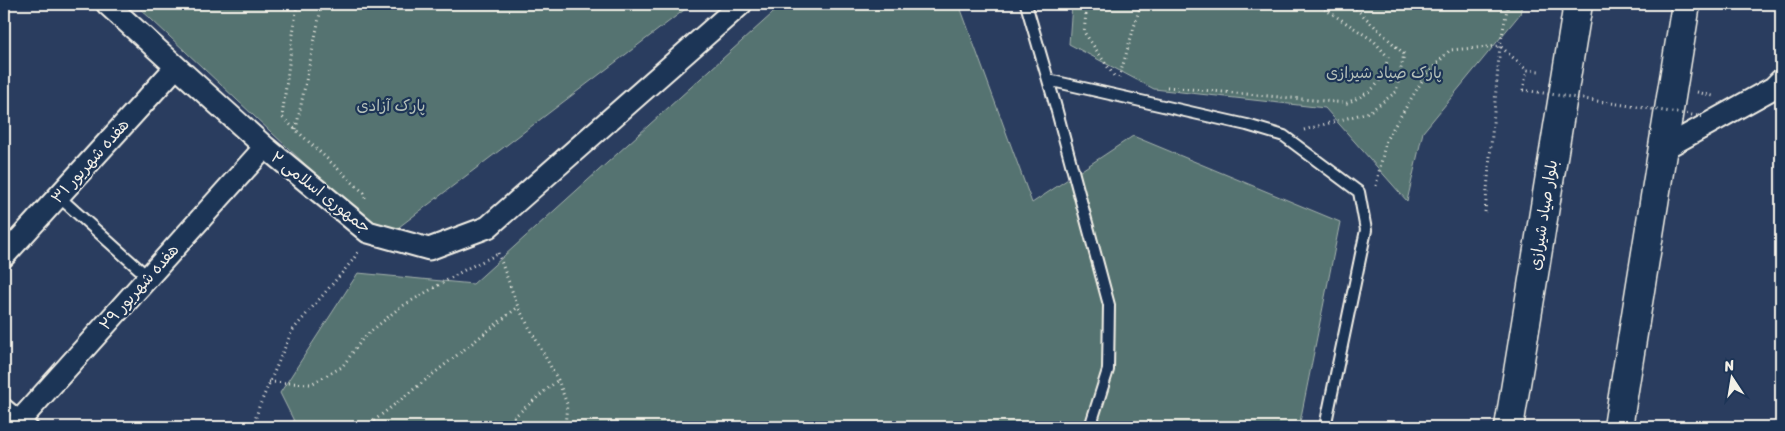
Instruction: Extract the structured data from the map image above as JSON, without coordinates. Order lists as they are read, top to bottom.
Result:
{
  "streets": {
    "main road": ["بلوار صیاد شیرازی"],
    "street": ["هفده شهریور ۳۱", "جمهوری اسلامی ۲", "هفده شهریور ۲۹"]
  },
  "crossings": [
    ["هفده شهریور ۳۱", "جمهوری اسلامی ۲"],
    ["جمهوری اسلامی ۲", "هفده شهریور ۲۹"]
  ],
  "parks": ["پارک صیاد شیرازی", "پارک آزادی"],
  "north": "top"
}
